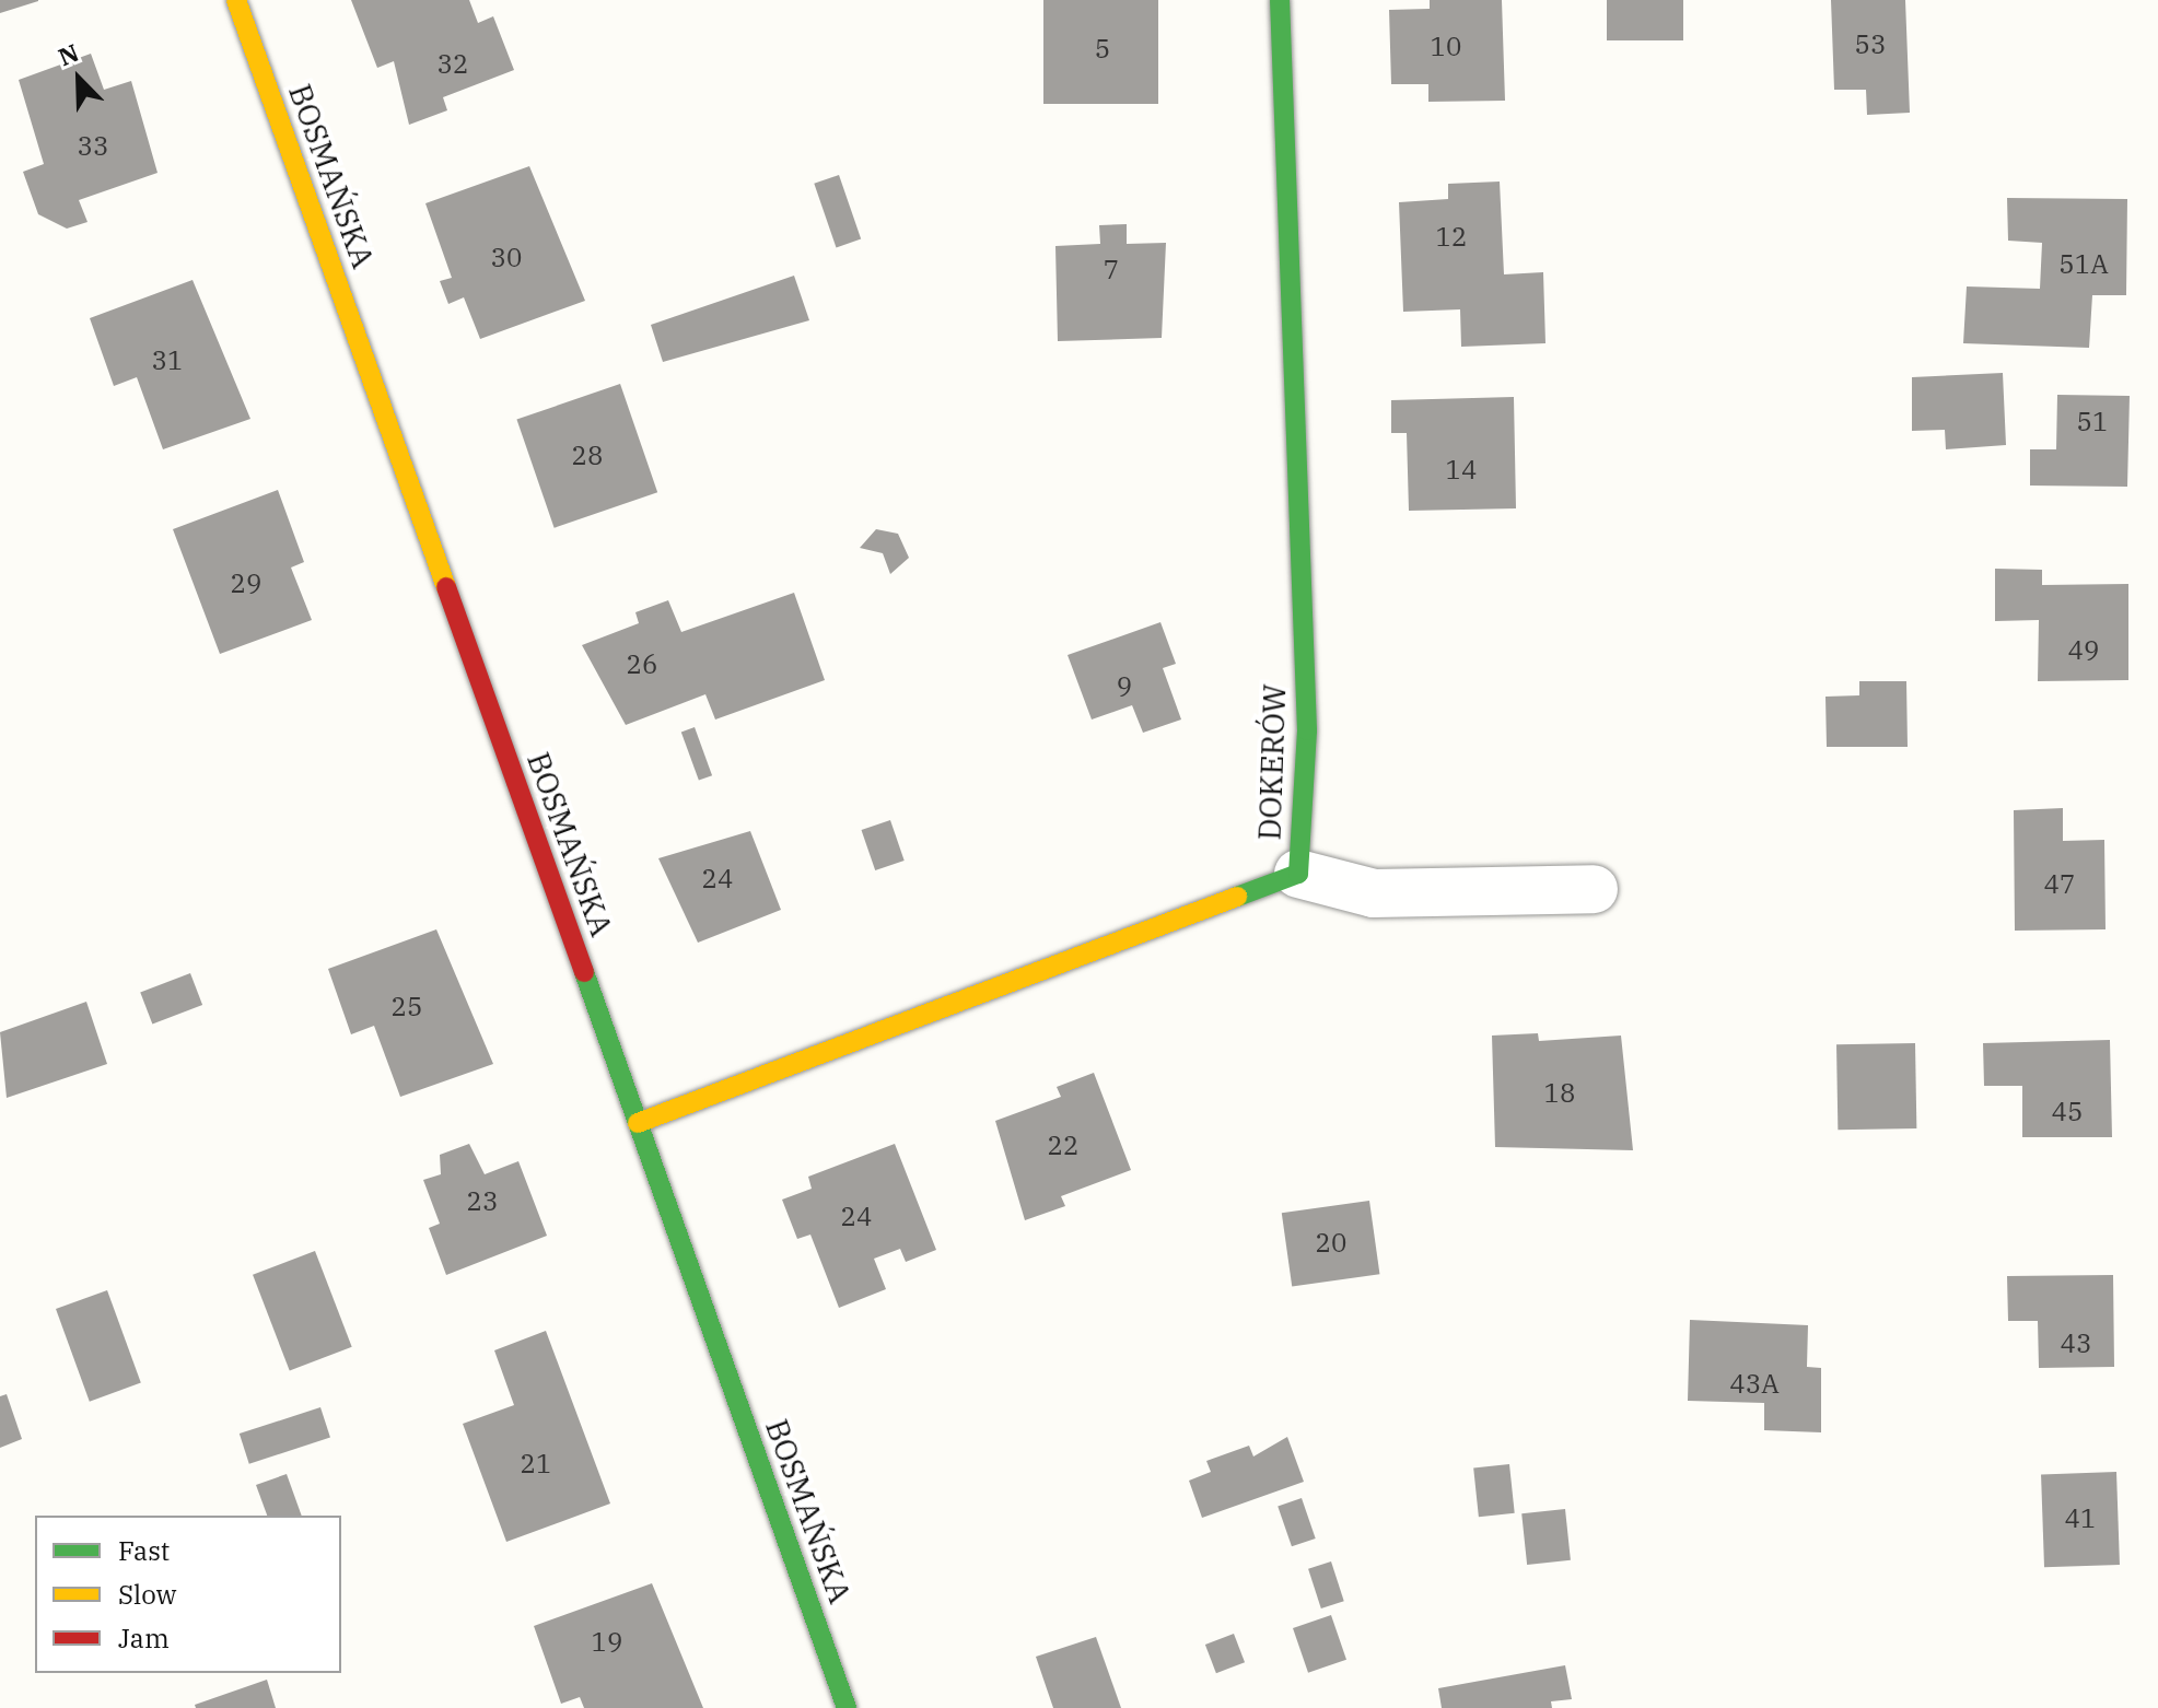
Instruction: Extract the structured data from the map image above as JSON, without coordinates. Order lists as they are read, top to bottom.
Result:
{
  "streets": {
    "street": ["BOSMAŃSKA", "DOKERÓW"]
  },
  "crossings": [
    ["BOSMAŃSKA", "DOKERÓW"]
  ],
  "house_numbers": [
    "53",
    "10",
    "5",
    "32",
    "33",
    "12",
    "30",
    "51A",
    "7",
    "31",
    "51",
    "28",
    "14",
    "29",
    "49",
    "26",
    "9",
    "24",
    "47",
    "25",
    "18",
    "45",
    "22",
    "23",
    "24",
    "20",
    "43",
    "43A",
    "21",
    "41",
    "19"
  ],
  "legend": ["Fast", "Slow", "Jam"],
  "north": "top left"
}
